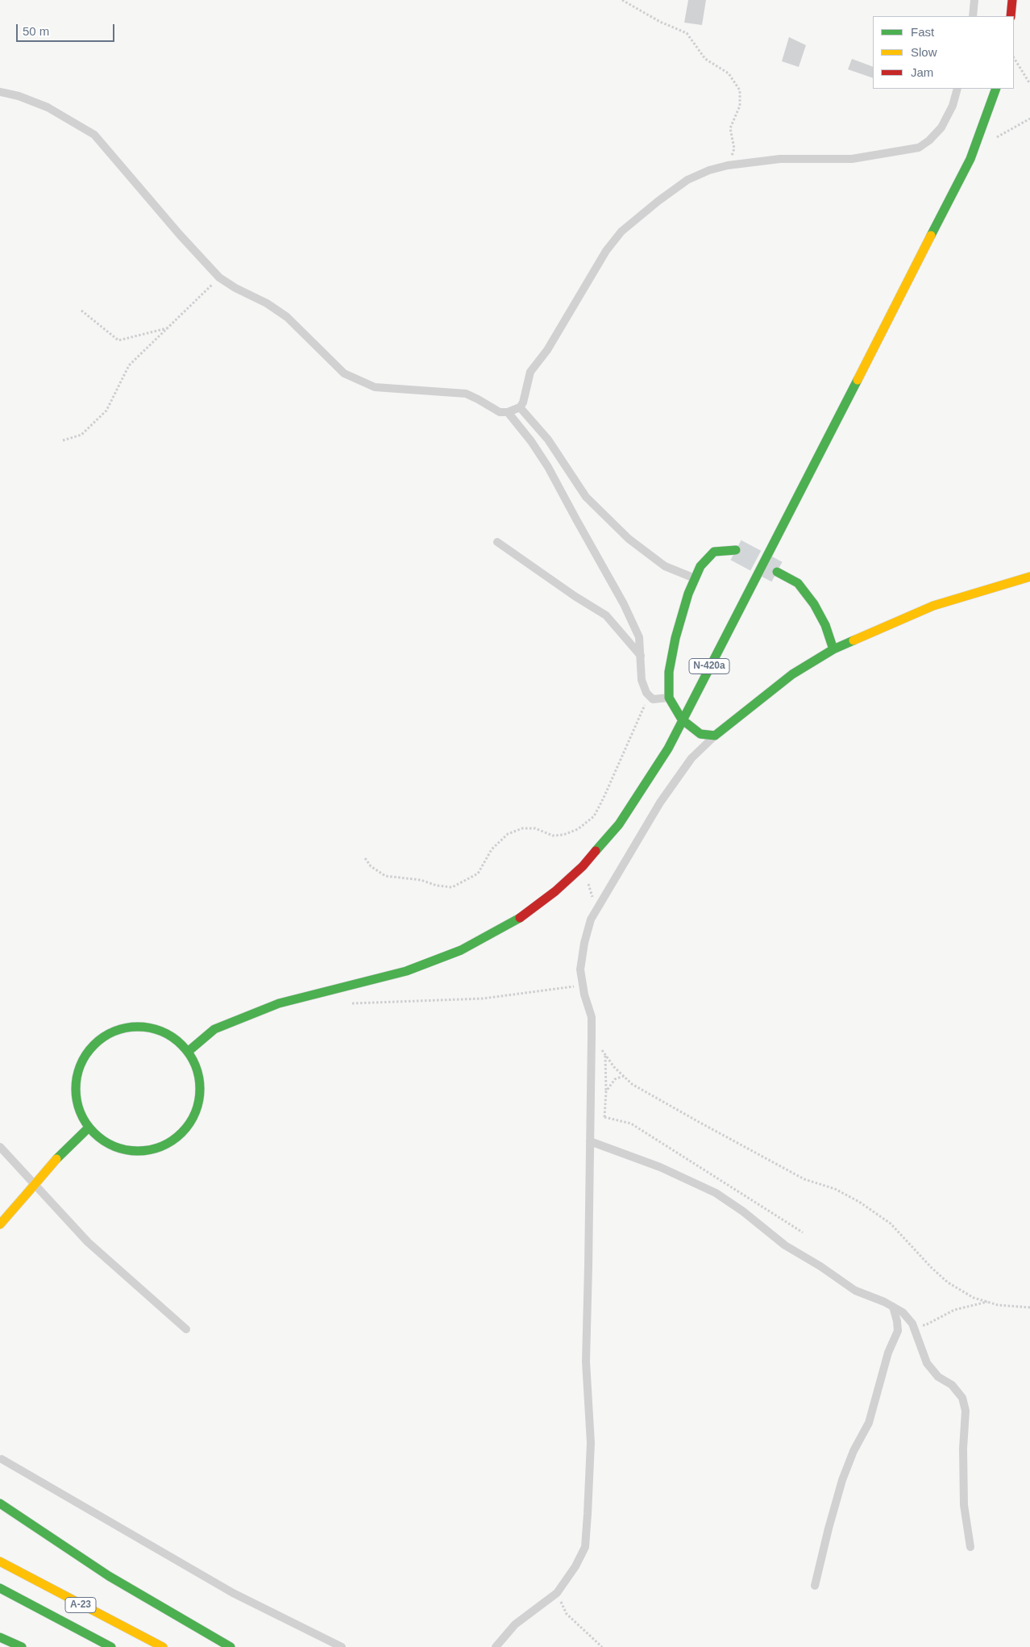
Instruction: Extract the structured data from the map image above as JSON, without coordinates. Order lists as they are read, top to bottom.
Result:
{
  "streets": {
    "main road": ["N-420a", "A-23"]
  },
  "legend": ["Fast", "Slow", "Jam"],
  "scale_bar": "50 m"
}
